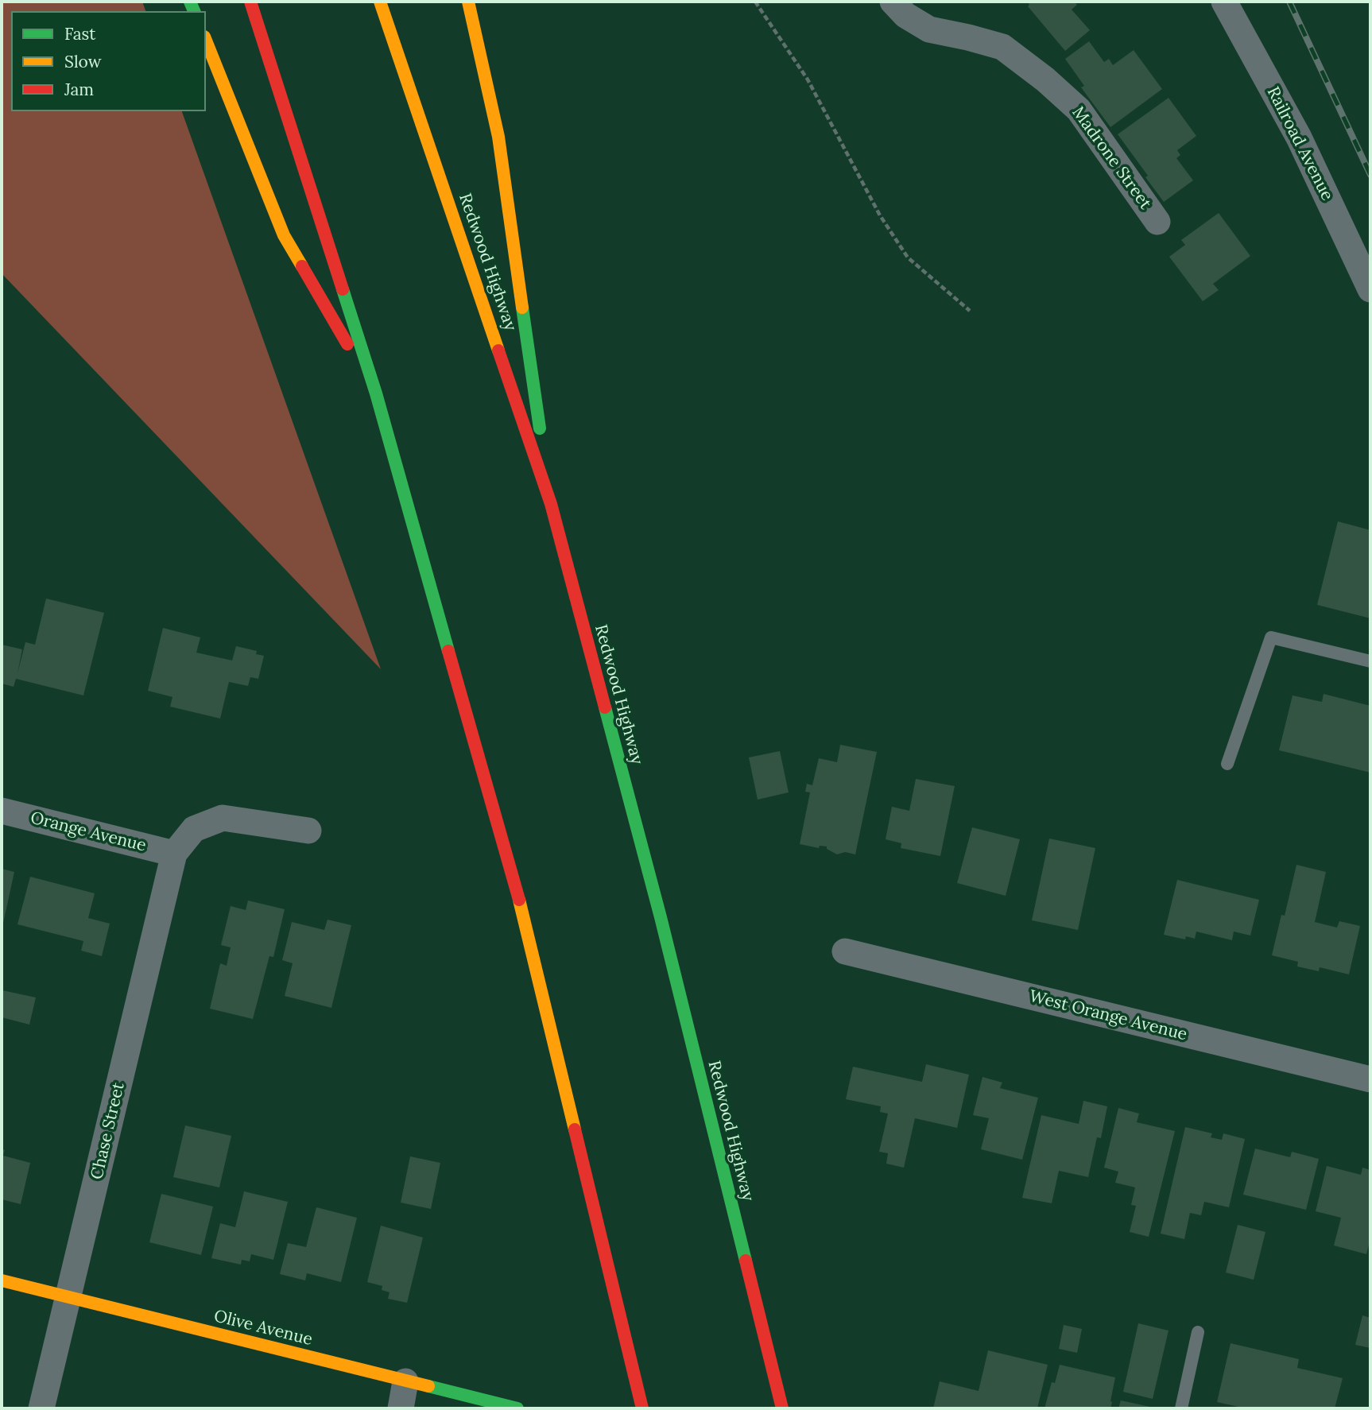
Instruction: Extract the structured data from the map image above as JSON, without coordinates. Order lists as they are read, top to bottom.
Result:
{
  "streets": {
    "main road": ["Redwood Highway", "Olive Avenue"],
    "street": [
      "Railroad Avenue",
      "Madrone Street",
      "Orange Avenue",
      "West Orange Avenue",
      "Chase Street"
    ]
  },
  "crossings": [
    ["Orange Avenue", "Chase Street"],
    ["Chase Street", "Olive Avenue"]
  ],
  "legend": ["Fast", "Slow", "Jam"]
}
